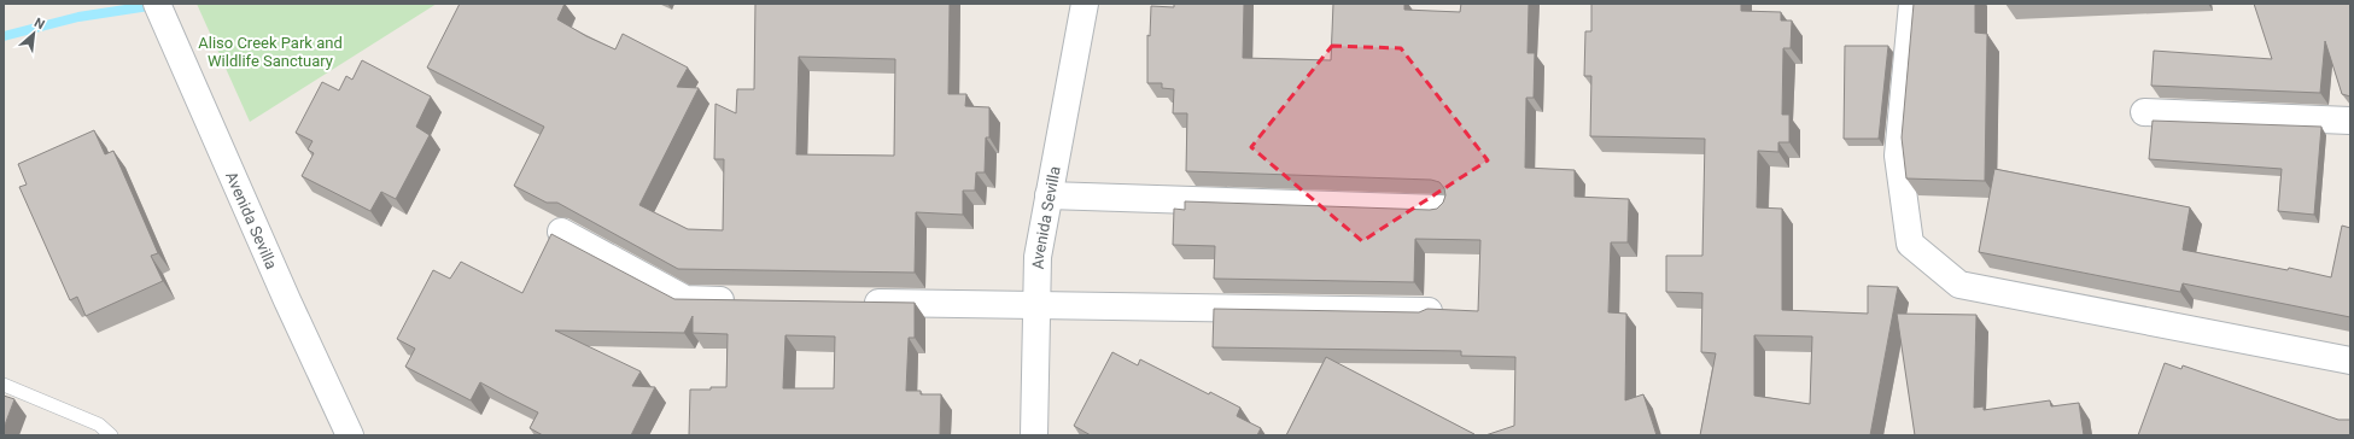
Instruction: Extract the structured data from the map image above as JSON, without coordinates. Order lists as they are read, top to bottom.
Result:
{
  "streets": {
    "street": ["Avenida Sevilla"]
  },
  "parks": ["Aliso Creek Park and Wildlife Sanctuary"],
  "north": "top right"
}
